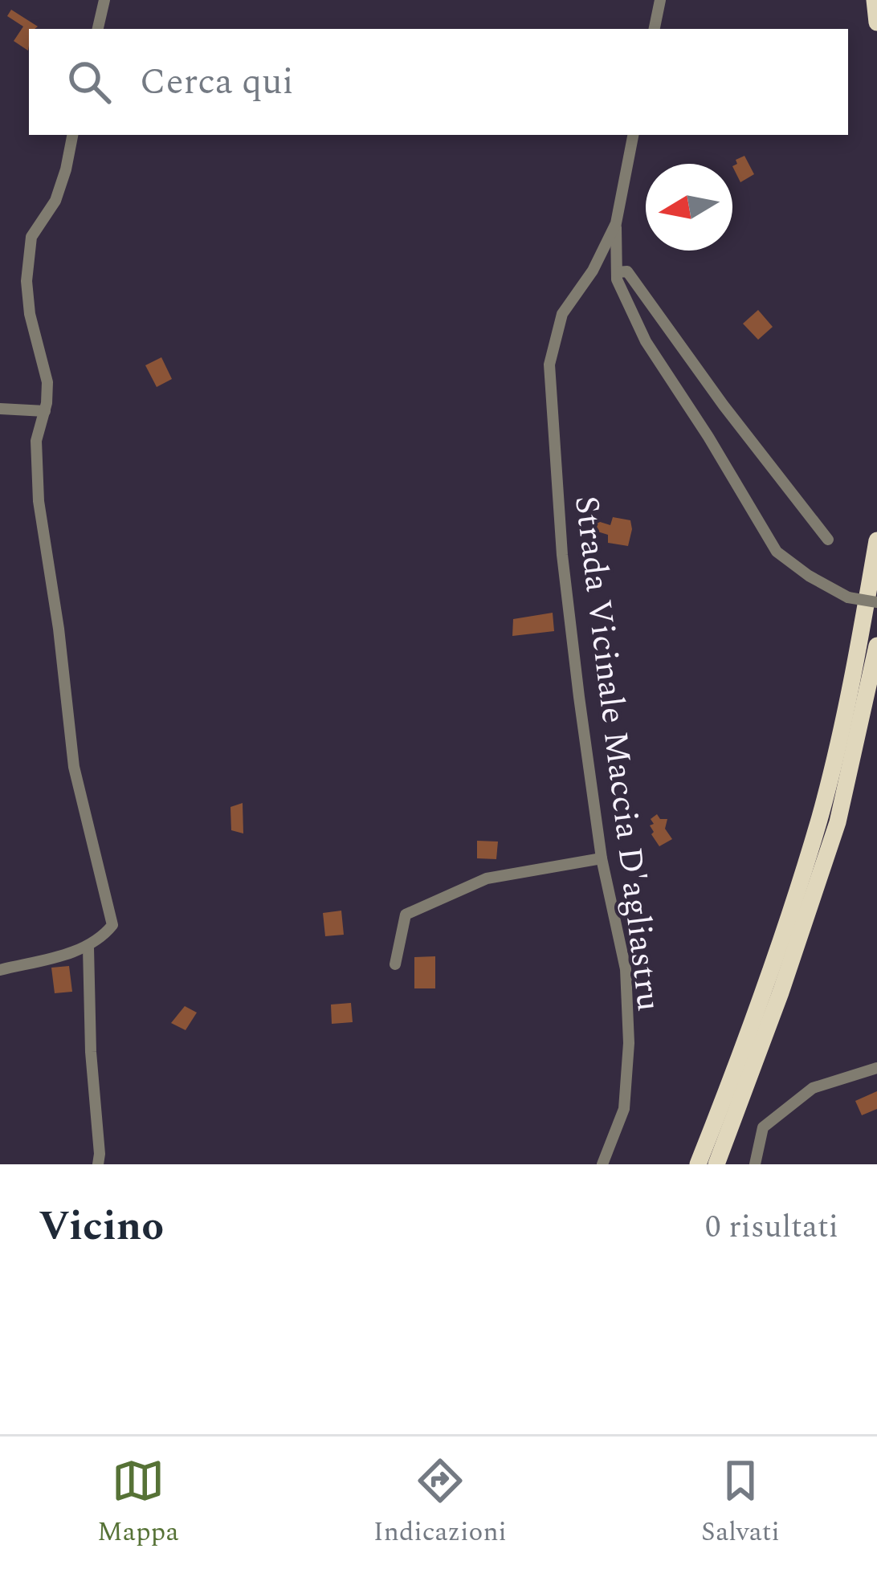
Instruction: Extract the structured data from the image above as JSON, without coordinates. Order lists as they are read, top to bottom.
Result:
{
  "streets": {
    "street": ["Strada Vicinale Maccia D'agliastru"]
  },
  "north": "left",
  "page": {
    "search": "Cerca qui",
    "heading": ["Vicino", "0 risultati"],
    "nav": ["Mappa", "Indicazioni", "Salvati"]
  }
}
